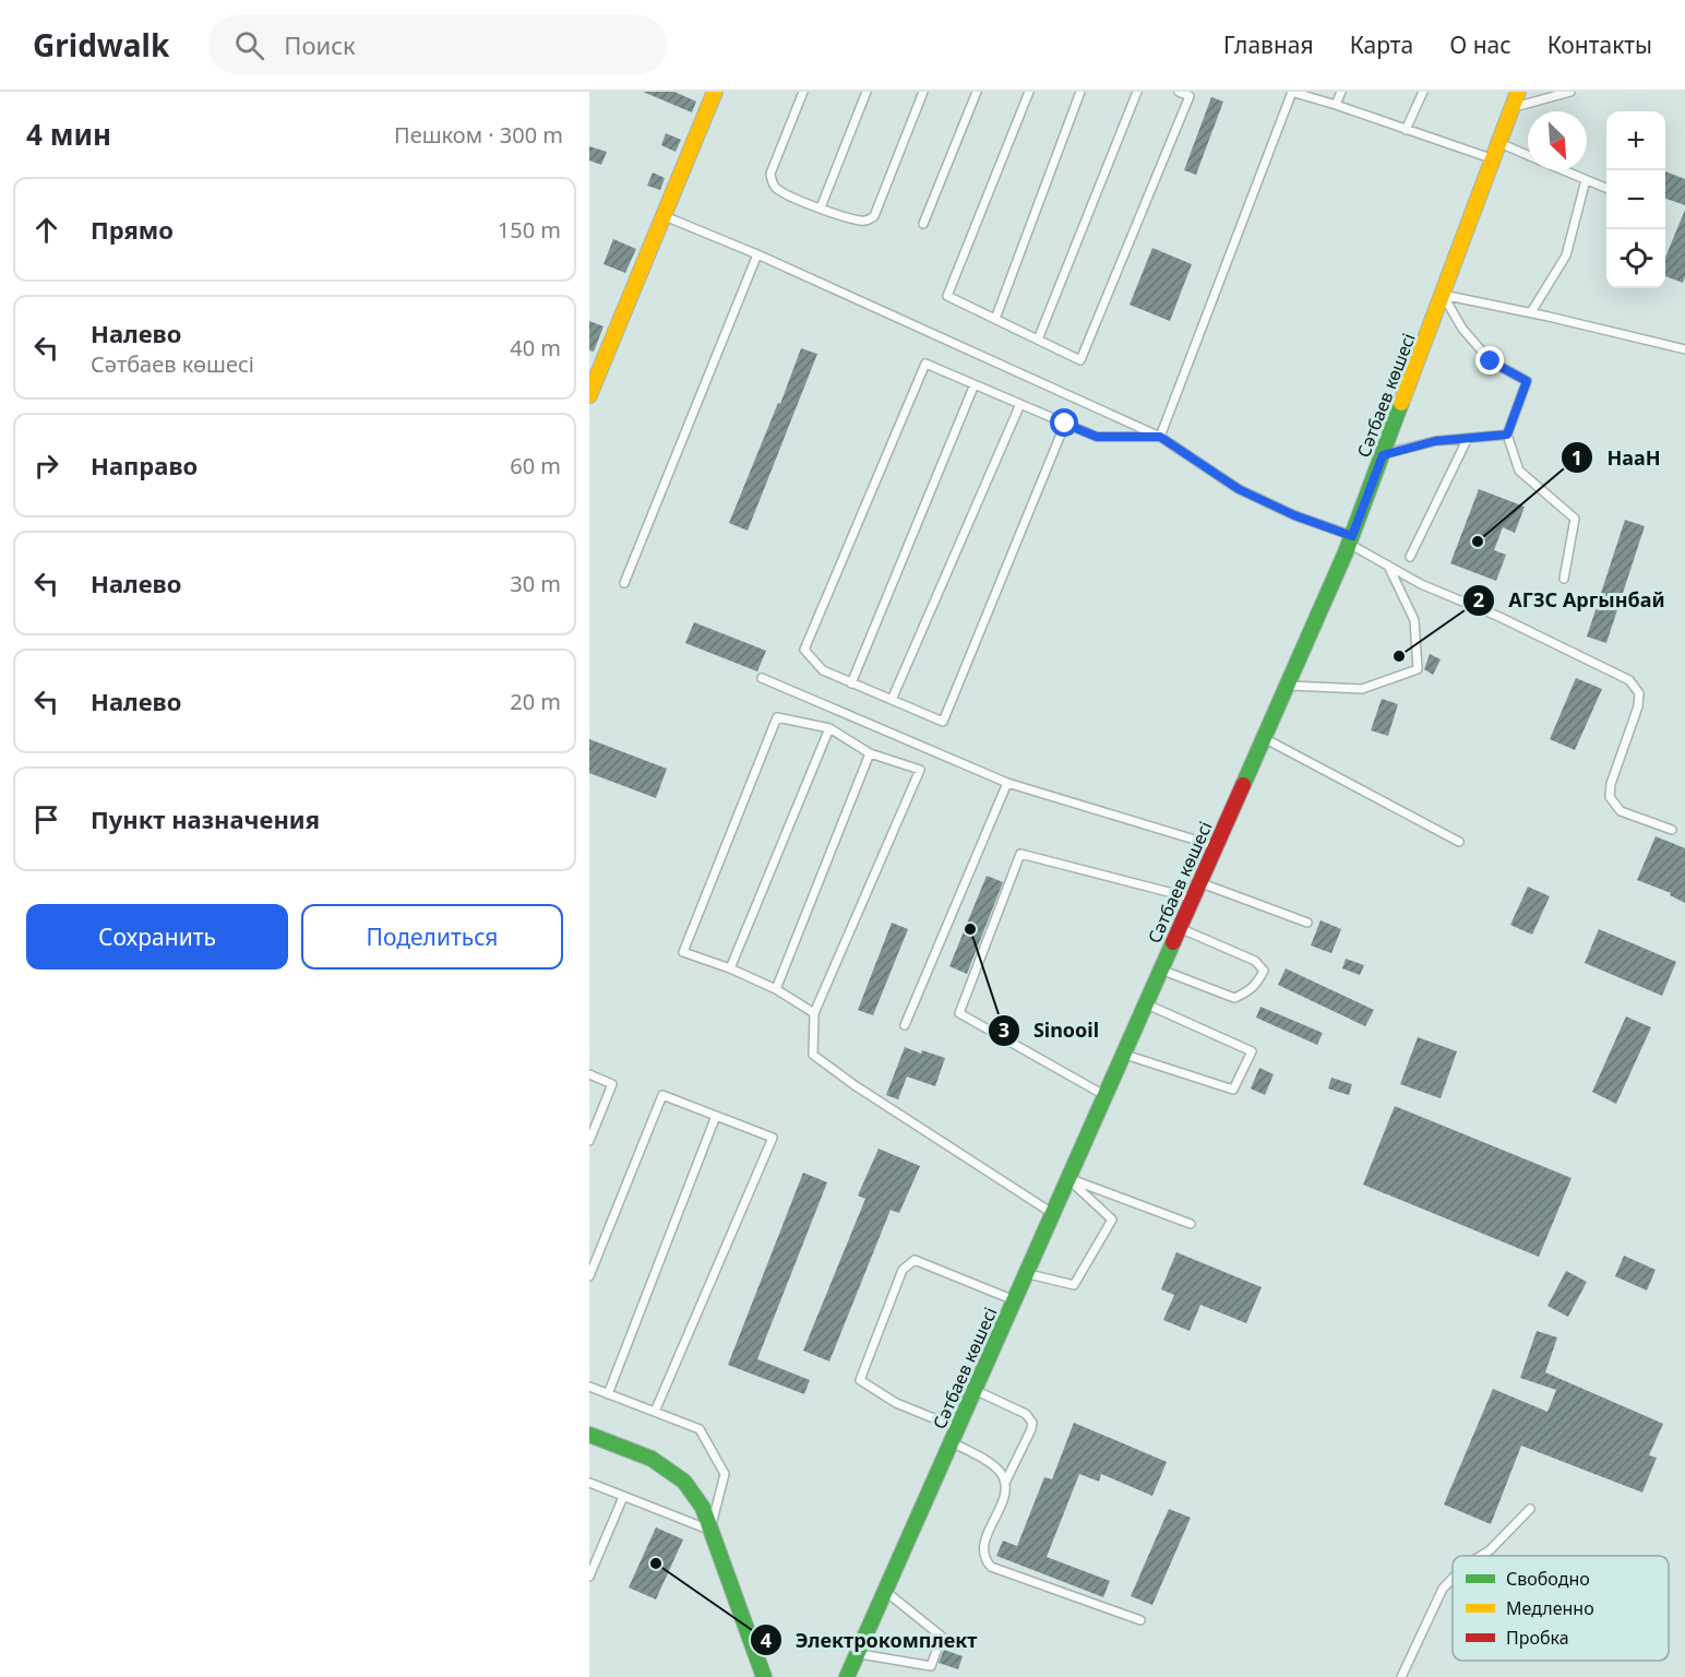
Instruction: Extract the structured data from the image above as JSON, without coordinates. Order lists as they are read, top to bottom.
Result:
{
  "streets": {
    "main road": ["Сәтбаев көшесі"]
  },
  "places": [
    "НааН",
    "АГЗС Аргынбай",
    "Sinooil",
    "Электрокомплект"
  ],
  "legend": ["Свободно", "Медленно", "Пробка"],
  "north": "bottom right",
  "page": {
    "header": "Gridwalk",
    "search": "Поиск",
    "nav": [
      "Главная",
      "Карта",
      "О нас",
      "Контакты"
    ],
    "heading": ["4 мин", "Пешком · 300 m"],
    "map_buttons": ["+", "−"],
    "list": [
      ["Прямо", "150 m"],
      ["Налево", "Сәтбаев көшесі", "40 m"],
      ["Направо", "60 m"],
      ["Налево", "30 m"],
      ["Налево", "20 m"],
      "Пункт назначения"
    ],
    "buttons": ["Сохранить", "Поделиться"]
  }
}
